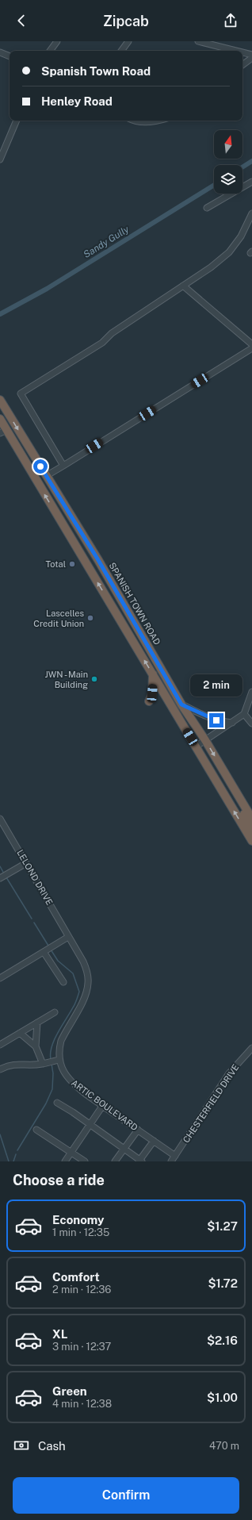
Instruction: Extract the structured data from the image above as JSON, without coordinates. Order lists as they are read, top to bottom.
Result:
{
  "streets": {
    "highway": ["SPANISH TOWN ROAD"],
    "street": ["LELOND DRIVE", "CHESTERFIELD DRIVE", "ARTIC BOULEVARD"]
  },
  "crossings": [
    ["LELOND DRIVE", "ARTIC BOULEVARD"],
    ["CHESTERFIELD DRIVE", "ARTIC BOULEVARD"]
  ],
  "water": ["Sandy Gully"],
  "places": ["Total", "Lascelles Credit Union", "JWN - Main Building"],
  "north": "top",
  "page": {
    "header": "Zipcab",
    "banner": ["Spanish Town Road", "Henley Road"],
    "bubble": "2 min",
    "heading": "Choose a ride",
    "list": [
      {
        "name": "Economy",
        "note": "1 min · 12:35",
        "value": "$1.27"
      },
      {
        "name": "Comfort",
        "note": "2 min · 12:36",
        "value": "$1.72"
      },
      {
        "name": "XL",
        "note": "3 min · 12:37",
        "value": "$2.16"
      },
      {
        "name": "Green",
        "note": "4 min · 12:38",
        "value": "$1.00"
      }
    ],
    "pay": ["Cash", "470 m"],
    "buttons": "Confirm"
  }
}
